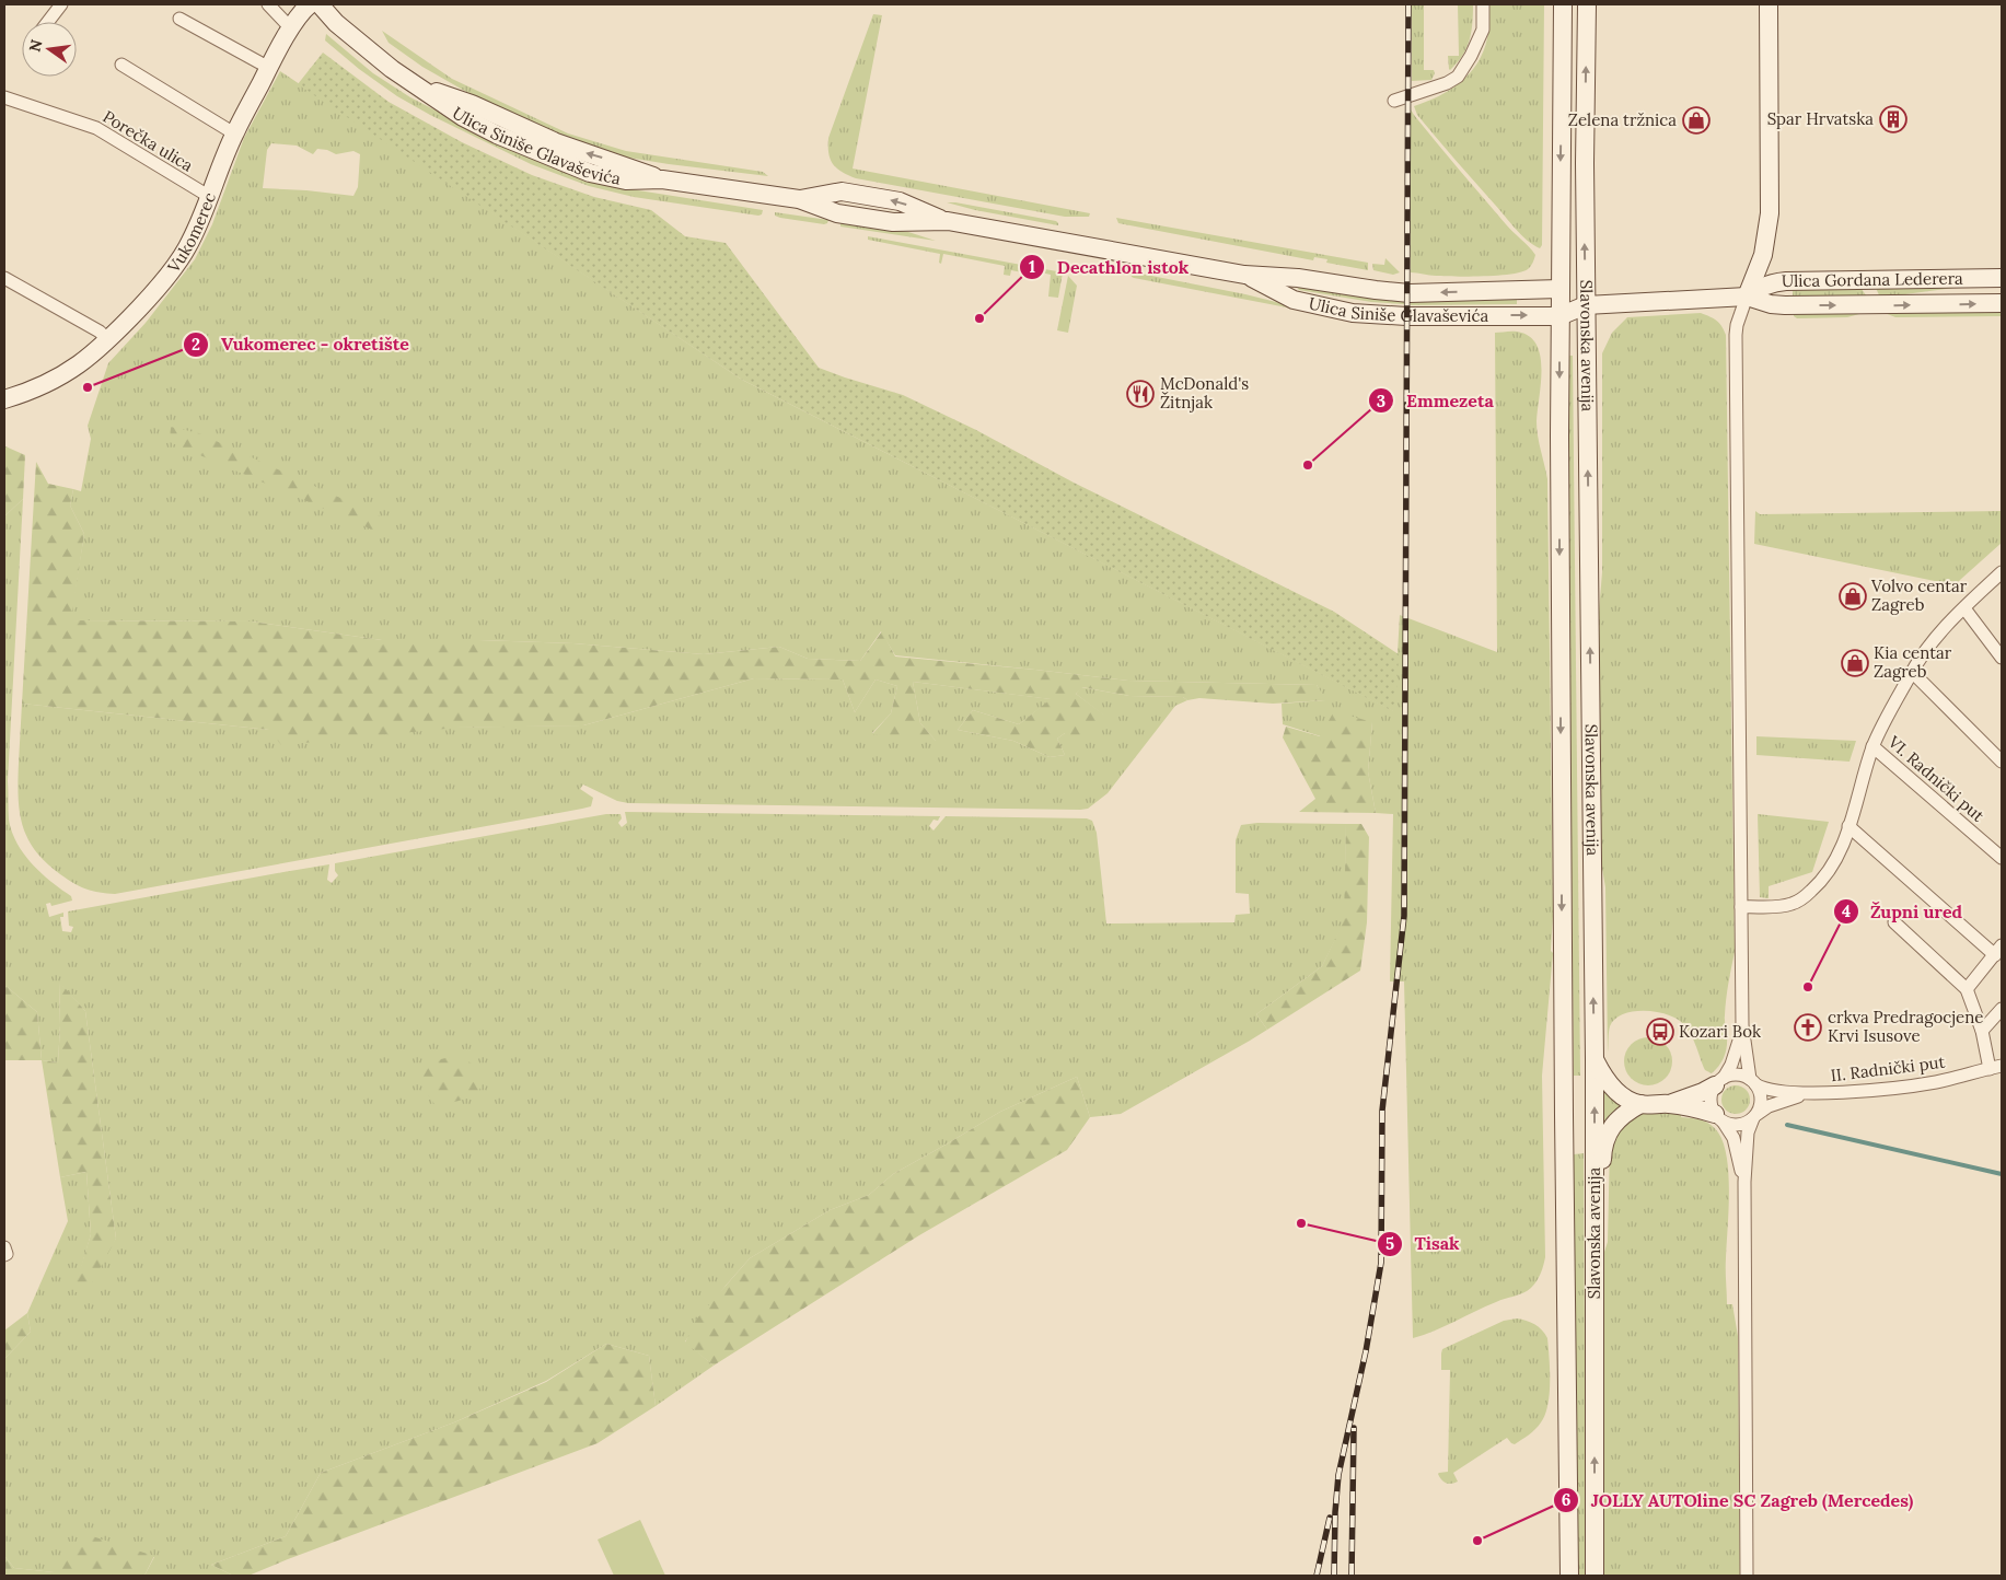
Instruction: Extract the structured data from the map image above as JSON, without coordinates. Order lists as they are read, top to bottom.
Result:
{
  "streets": {
    "main road": [
      "Ulica Siniše Glavaševića",
      "Vukomerec",
      "Ulica Gordana Lederera",
      "Slavonska avenija"
    ],
    "street": ["Porečka ulica", "VI. Radnički put", "II. Radnički put"]
  },
  "crossings": [
    ["Porečka ulica", "Vukomerec"],
    ["Ulica Siniše Glavaševića", "Ulica Gordana Lederera"],
    ["Ulica Siniše Glavaševića", "Slavonska avenija"],
    ["Ulica Gordana Lederera", "Slavonska avenija"]
  ],
  "places": {
    "building": ["Spar Hrvatska"],
    "shop": ["Zelena tržnica", "Volvo centar Zagreb", "Kia centar Zagreb"],
    "other": [
      "Decathlon istok",
      "Vukomerec - okretište",
      "Emmezeta",
      "Župni ured",
      "Tisak",
      "JOLLY AUTOline SC Zagreb (Mercedes)"
    ],
    "restaurant": ["McDonald's Žitnjak"],
    "church": ["crkva Predragocjene Krvi Isusove"],
    "bus stop": ["Kozari Bok"]
  },
  "north": "left"
}
